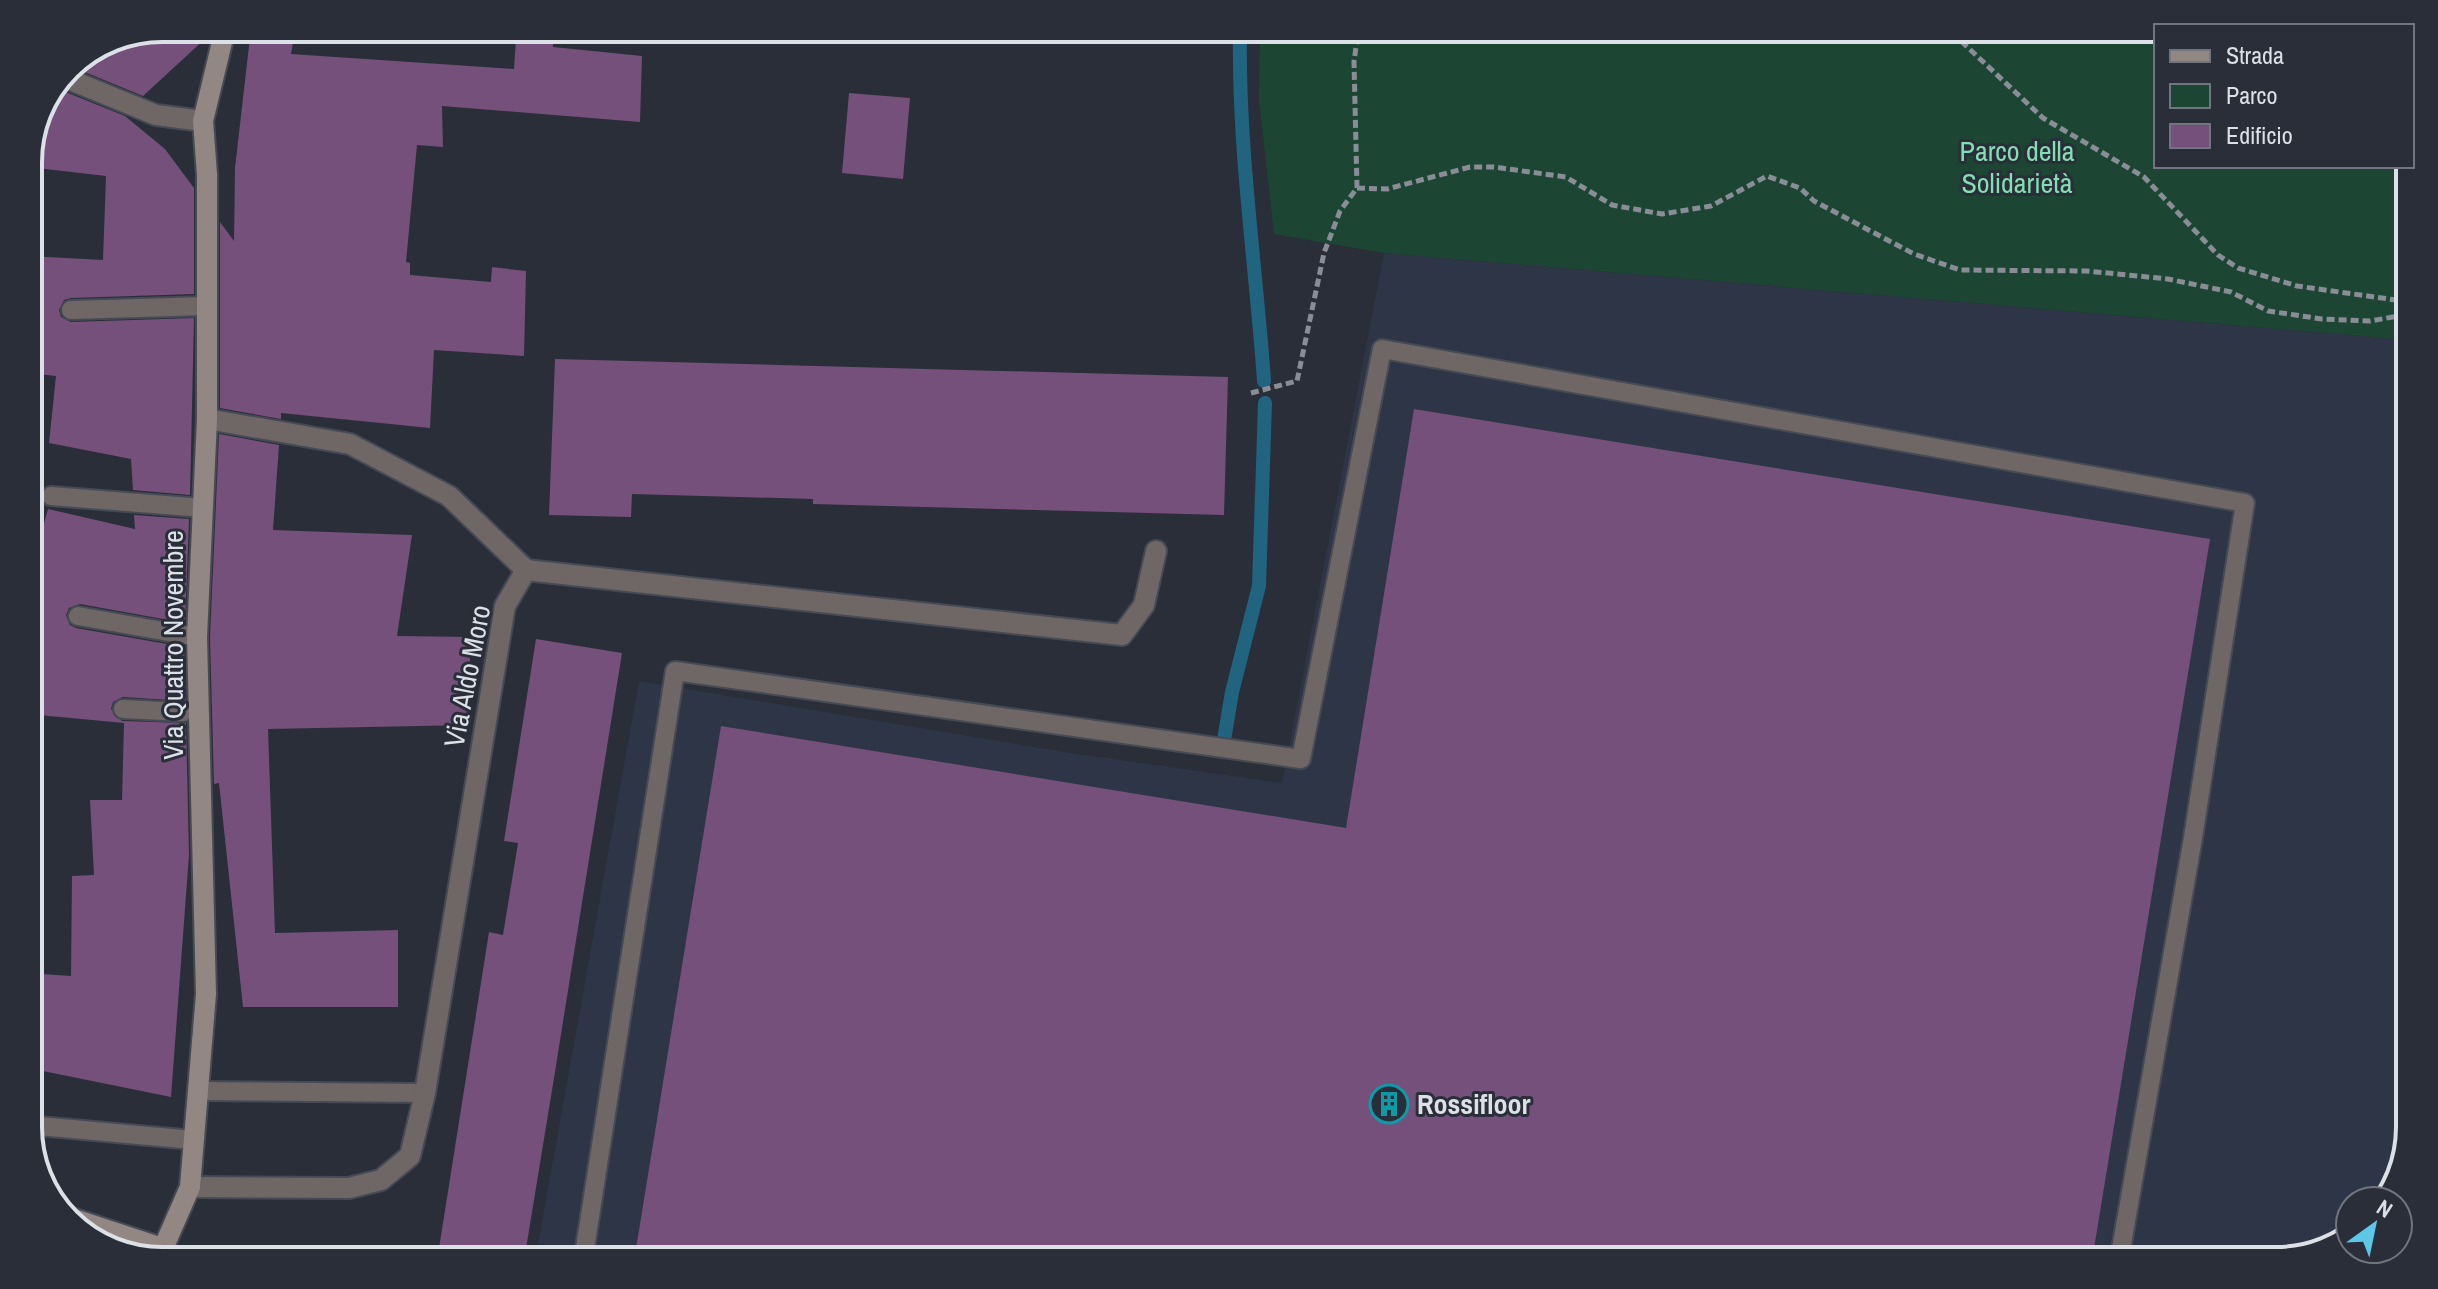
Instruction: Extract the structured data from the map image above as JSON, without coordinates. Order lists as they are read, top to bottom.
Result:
{
  "streets": {
    "street": ["Via Quattro Novembre", "Via Aldo Moro"]
  },
  "crossings": [
    ["Via Quattro Novembre", "Via Aldo Moro"]
  ],
  "parks": ["Parco della Solidarietà"],
  "places": {
    "building": ["Rossifloor"]
  },
  "legend": ["Strada", "Parco", "Edificio"],
  "north": "top right"
}
